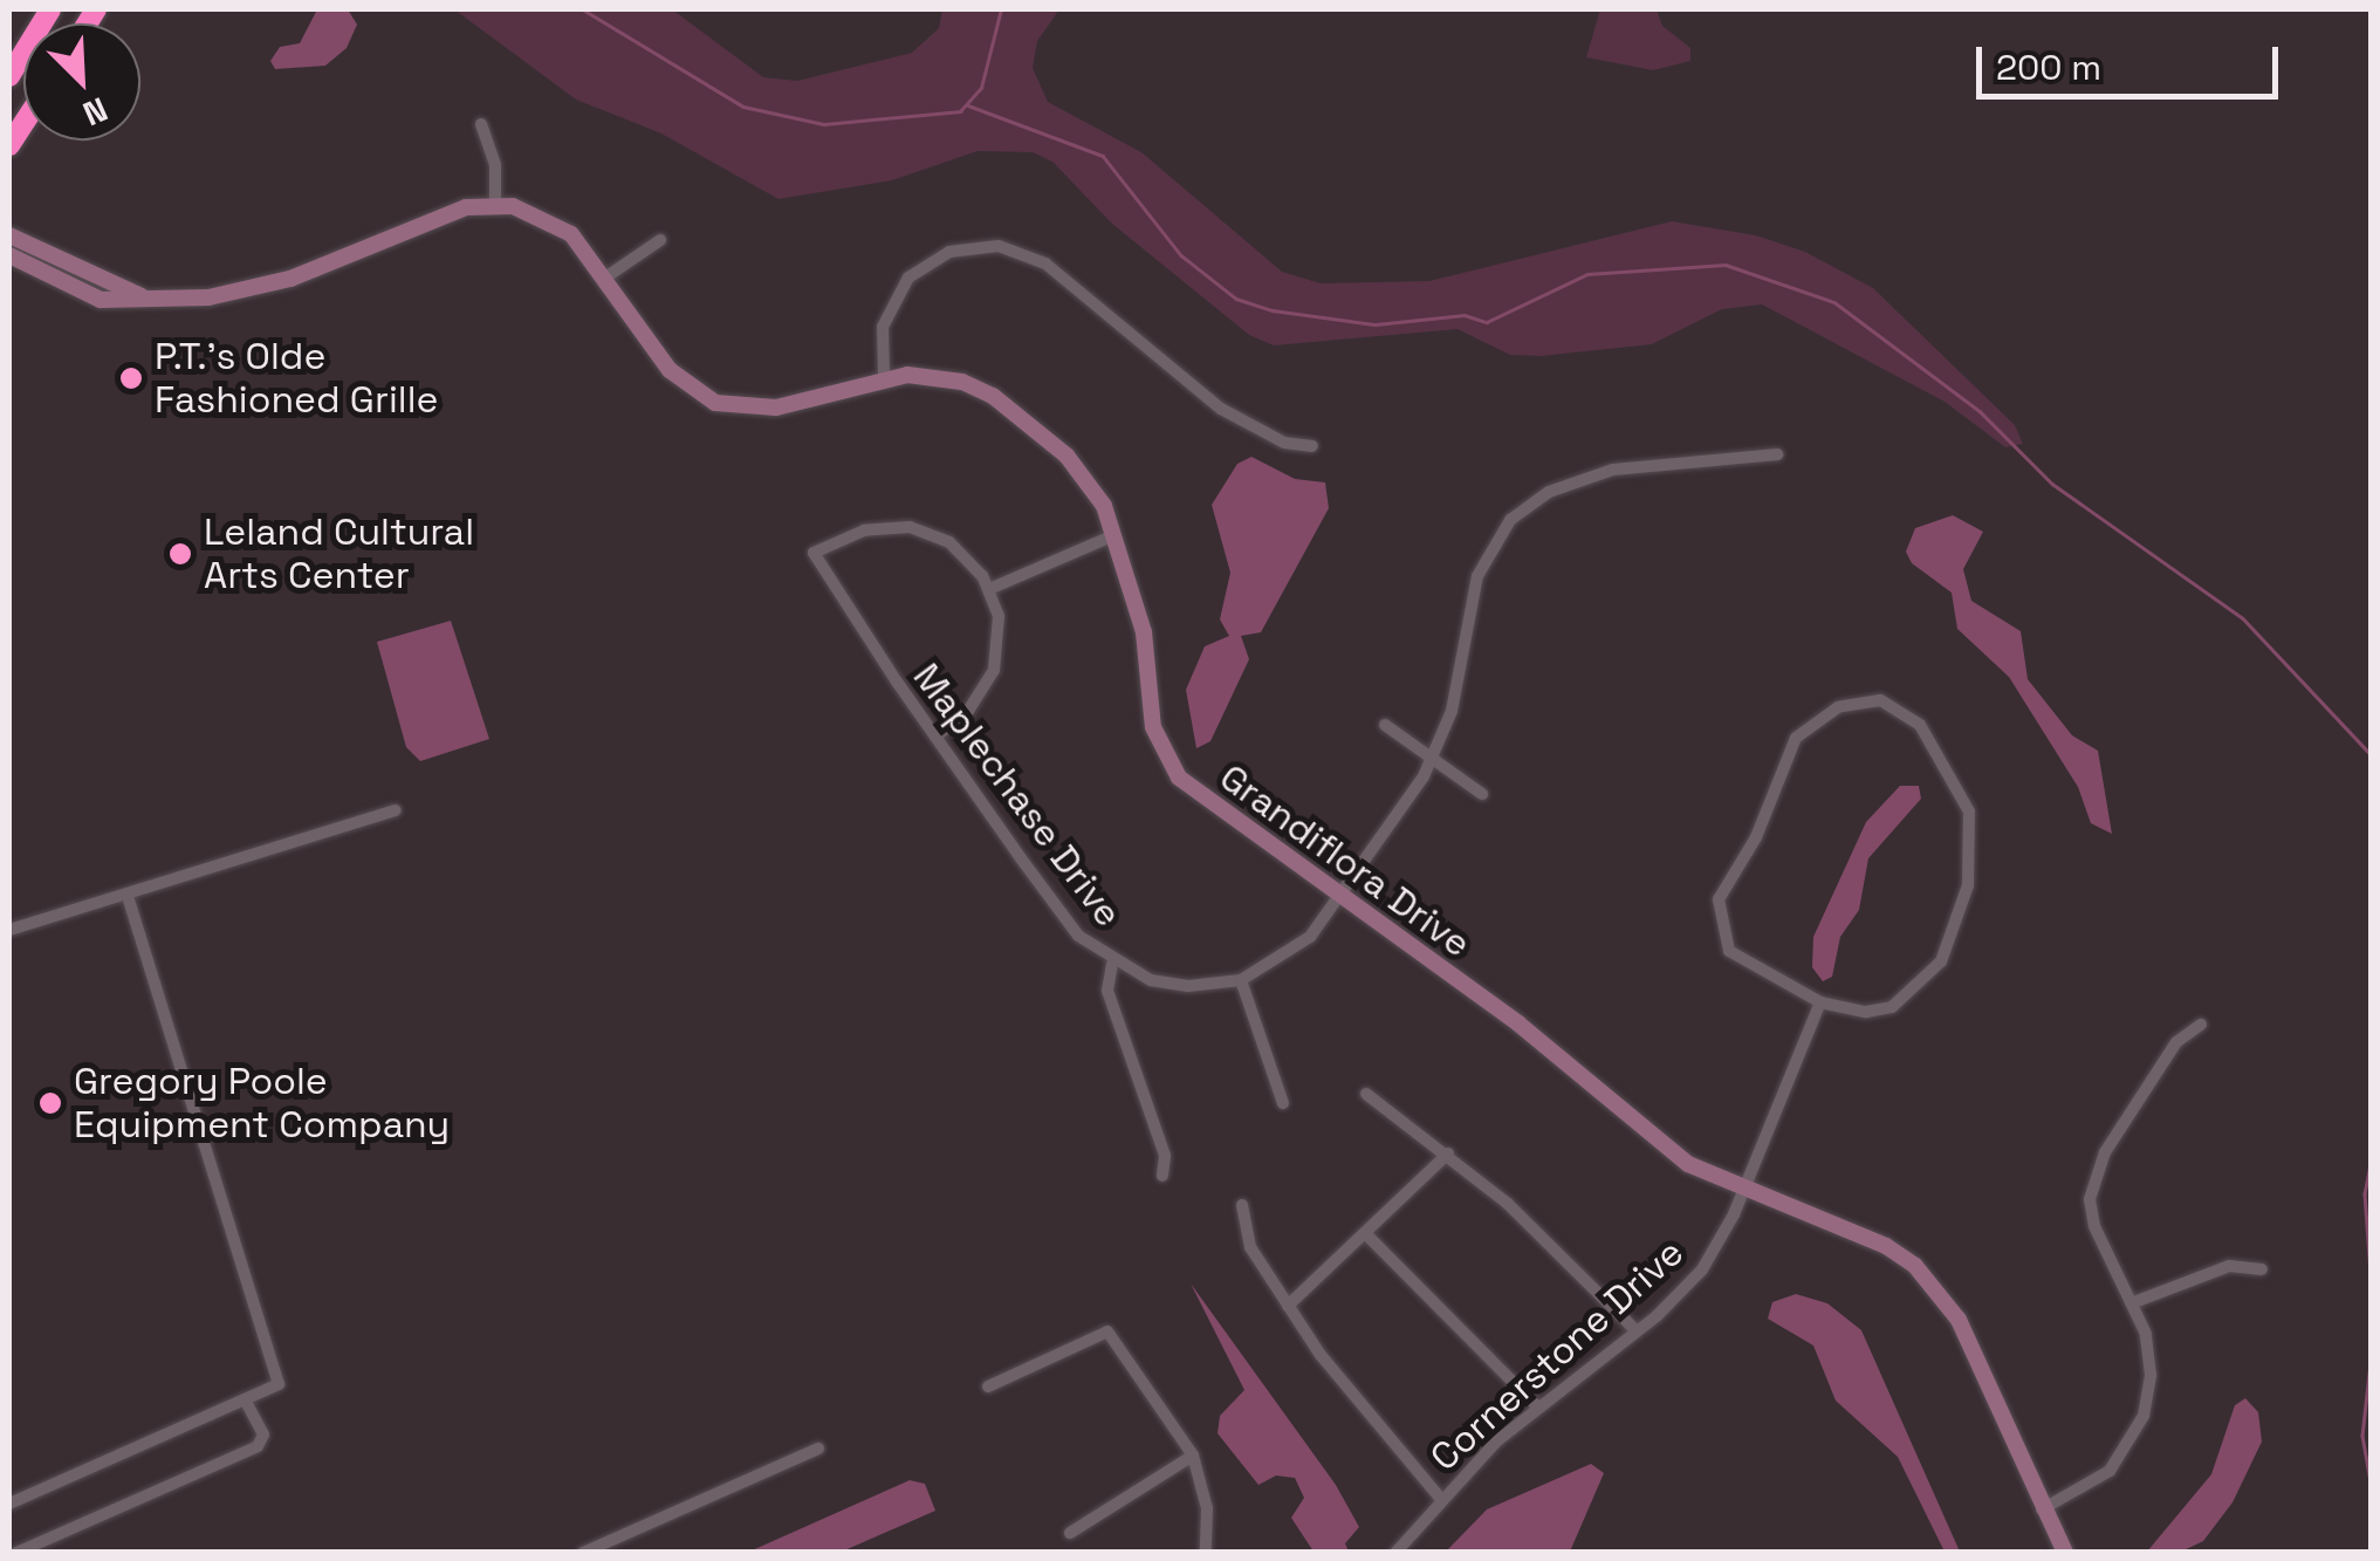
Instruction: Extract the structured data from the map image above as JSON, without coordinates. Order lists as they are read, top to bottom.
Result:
{
  "streets": {
    "street": ["Maplechase Drive", "Grandiflora Drive", "Cornerstone Drive"]
  },
  "crossings": [
    ["Maplechase Drive", "Grandiflora Drive"],
    ["Grandiflora Drive", "Cornerstone Drive"]
  ],
  "places": ["P.T.'s Olde Fashioned Grille", "Leland Cultural Arts Center", "Gregory Poole Equipment Company"],
  "scale_bar": "200 m",
  "north": "bottom right"
}
